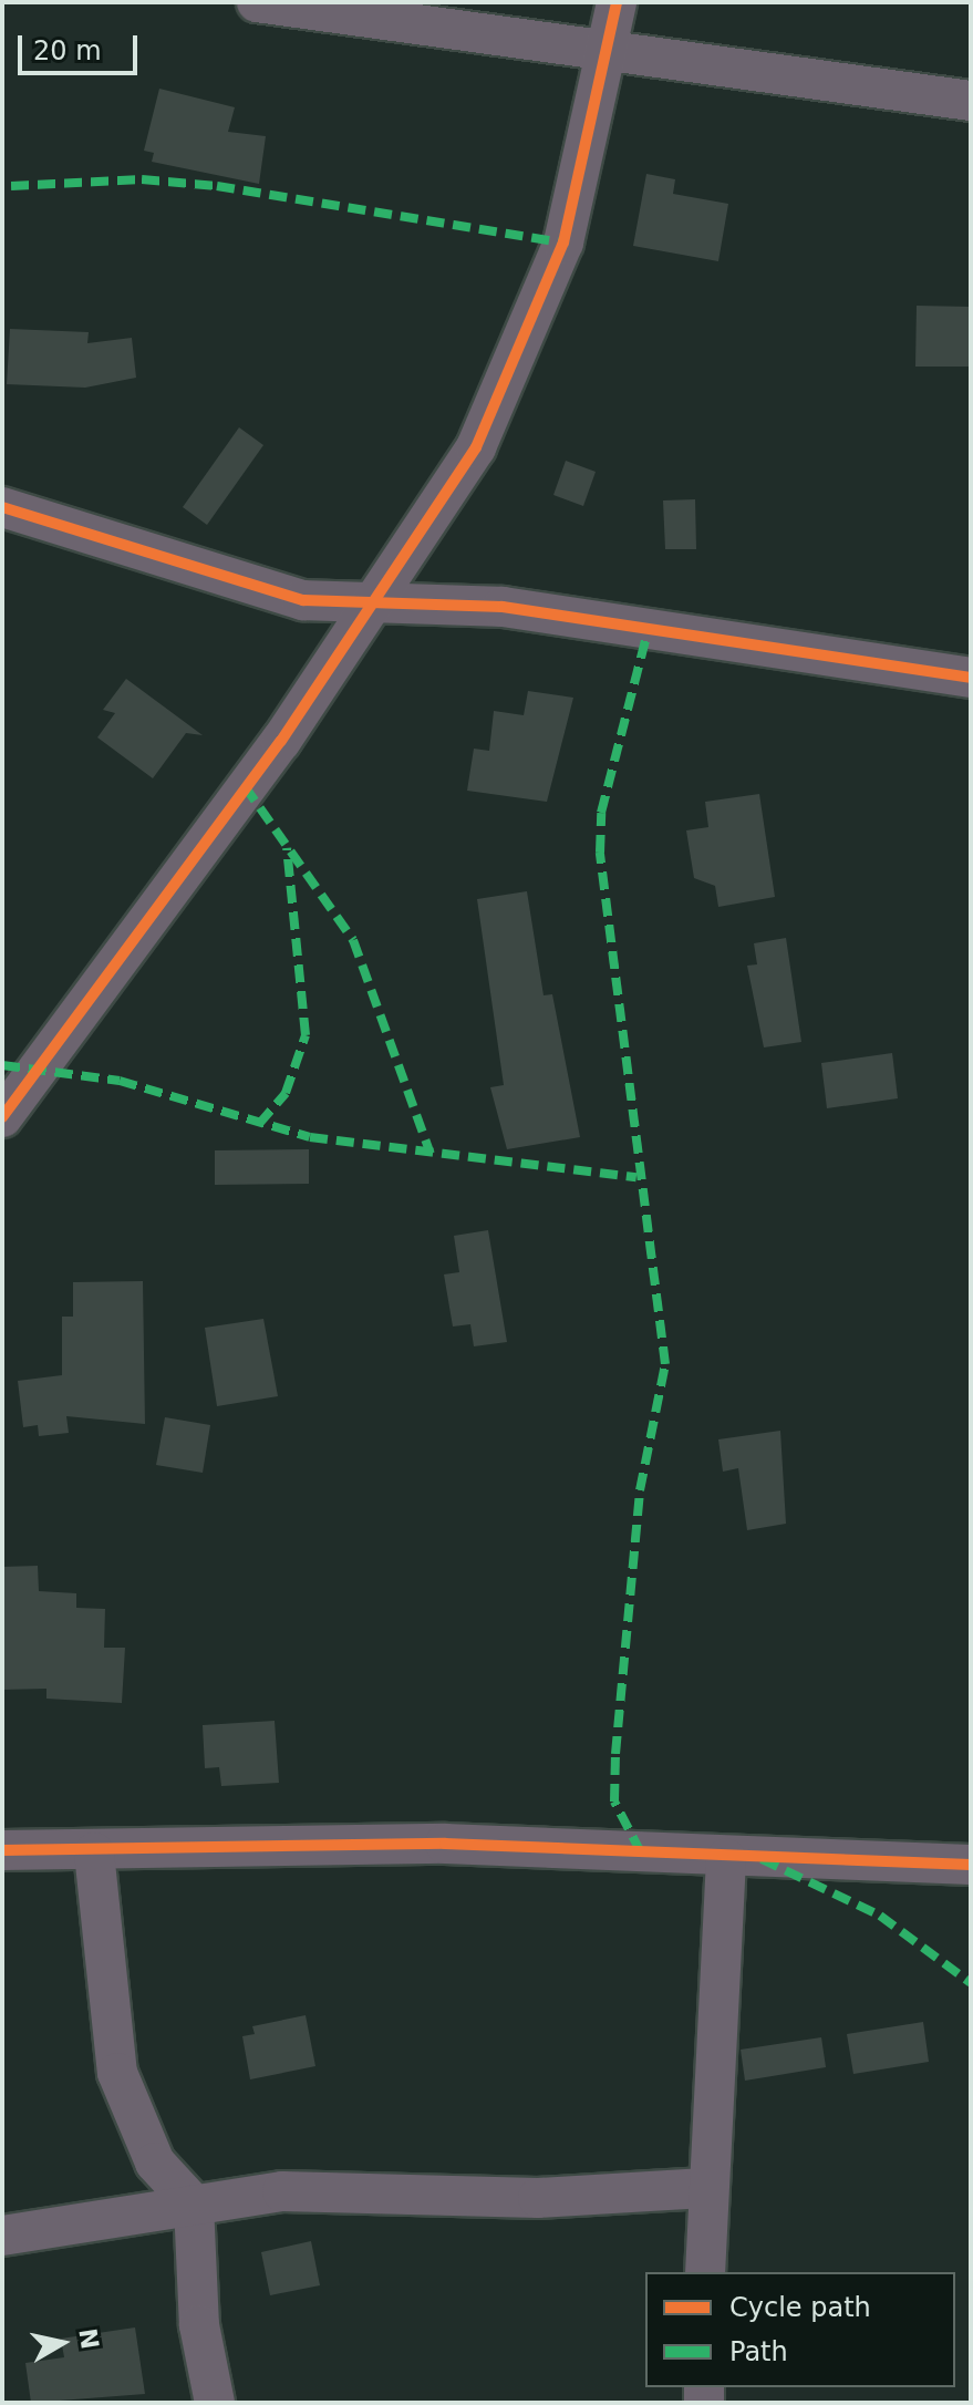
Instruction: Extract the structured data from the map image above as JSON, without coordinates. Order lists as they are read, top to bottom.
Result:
{
  "legend": ["Cycle path", "Path"],
  "scale_bar": "20 m",
  "north": "right"
}
